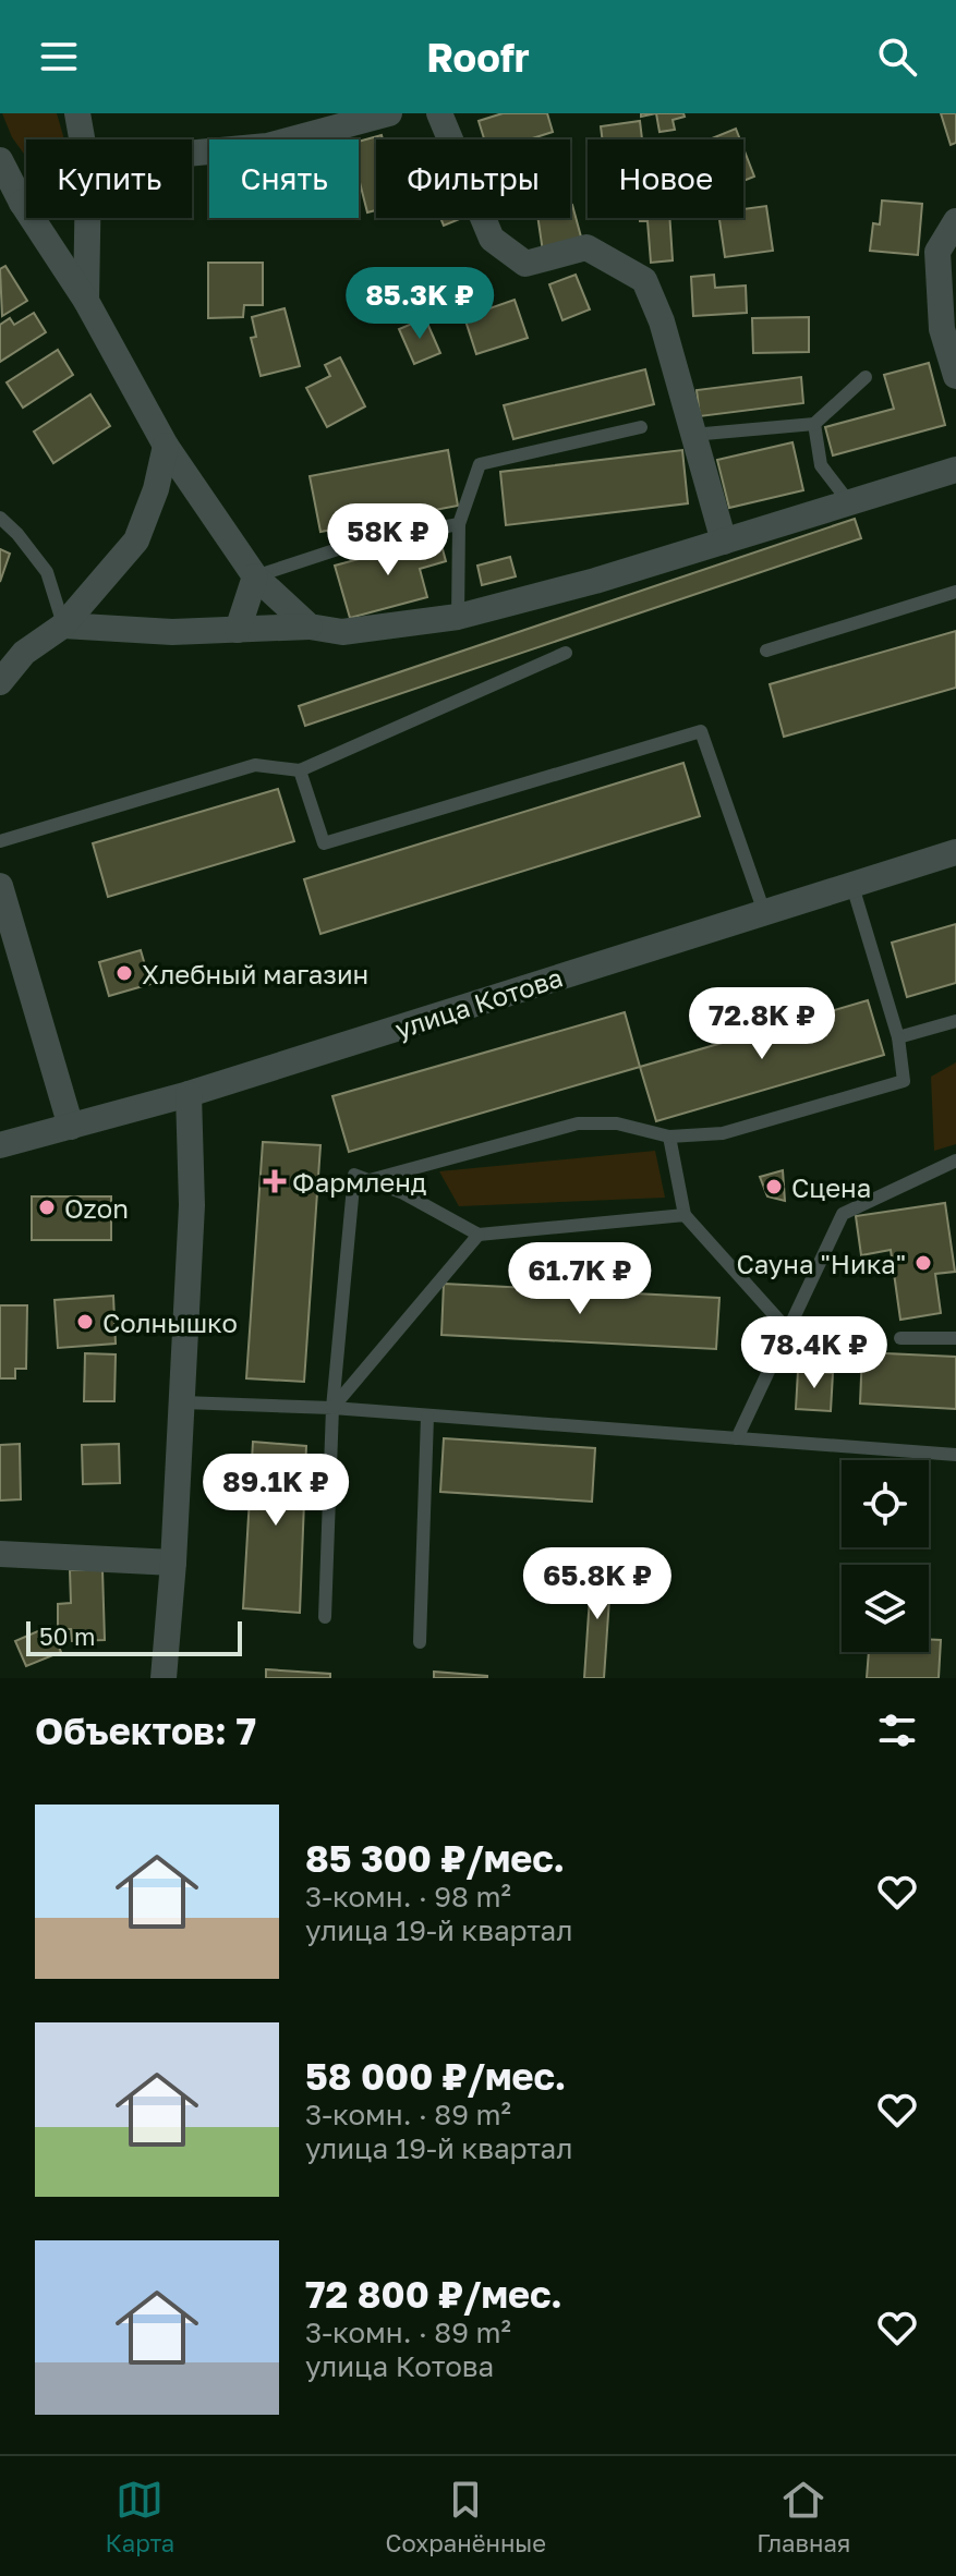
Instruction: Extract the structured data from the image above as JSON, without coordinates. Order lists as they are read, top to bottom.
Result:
{
  "streets": {
    "street": ["улица Котова"]
  },
  "places": {
    "other": [
      "Хлебный магазин",
      "Сцена",
      "Ozon",
      "Сауна \"Ника\"",
      "Солнышко"
    ],
    "health": ["Фармленд"]
  },
  "scale_bar": "50 m",
  "page": {
    "header": "Roofr",
    "chip": [
      "Купить",
      "Снять",
      "Фильтры",
      "Новое"
    ],
    "price": [
      "85.3K ₽",
      "58K ₽",
      "72.8K ₽",
      "61.7K ₽",
      "78.4K ₽",
      "89.1K ₽",
      "65.8K ₽"
    ],
    "scale": "50 m",
    "heading": "Объектов: 7",
    "list": [
      {
        "name": "85 300 ₽/мес.",
        "note": "3-комн. · 98 m² · улица 19-й квартал"
      },
      {
        "name": "58 000 ₽/мес.",
        "note": "3-комн. · 89 m² · улица 19-й квартал"
      },
      {
        "name": "72 800 ₽/мес.",
        "note": "3-комн. · 89 m² · улица Котова"
      }
    ],
    "tabs": ["Карта", "Сохранённые", "Главная"]
  }
}
